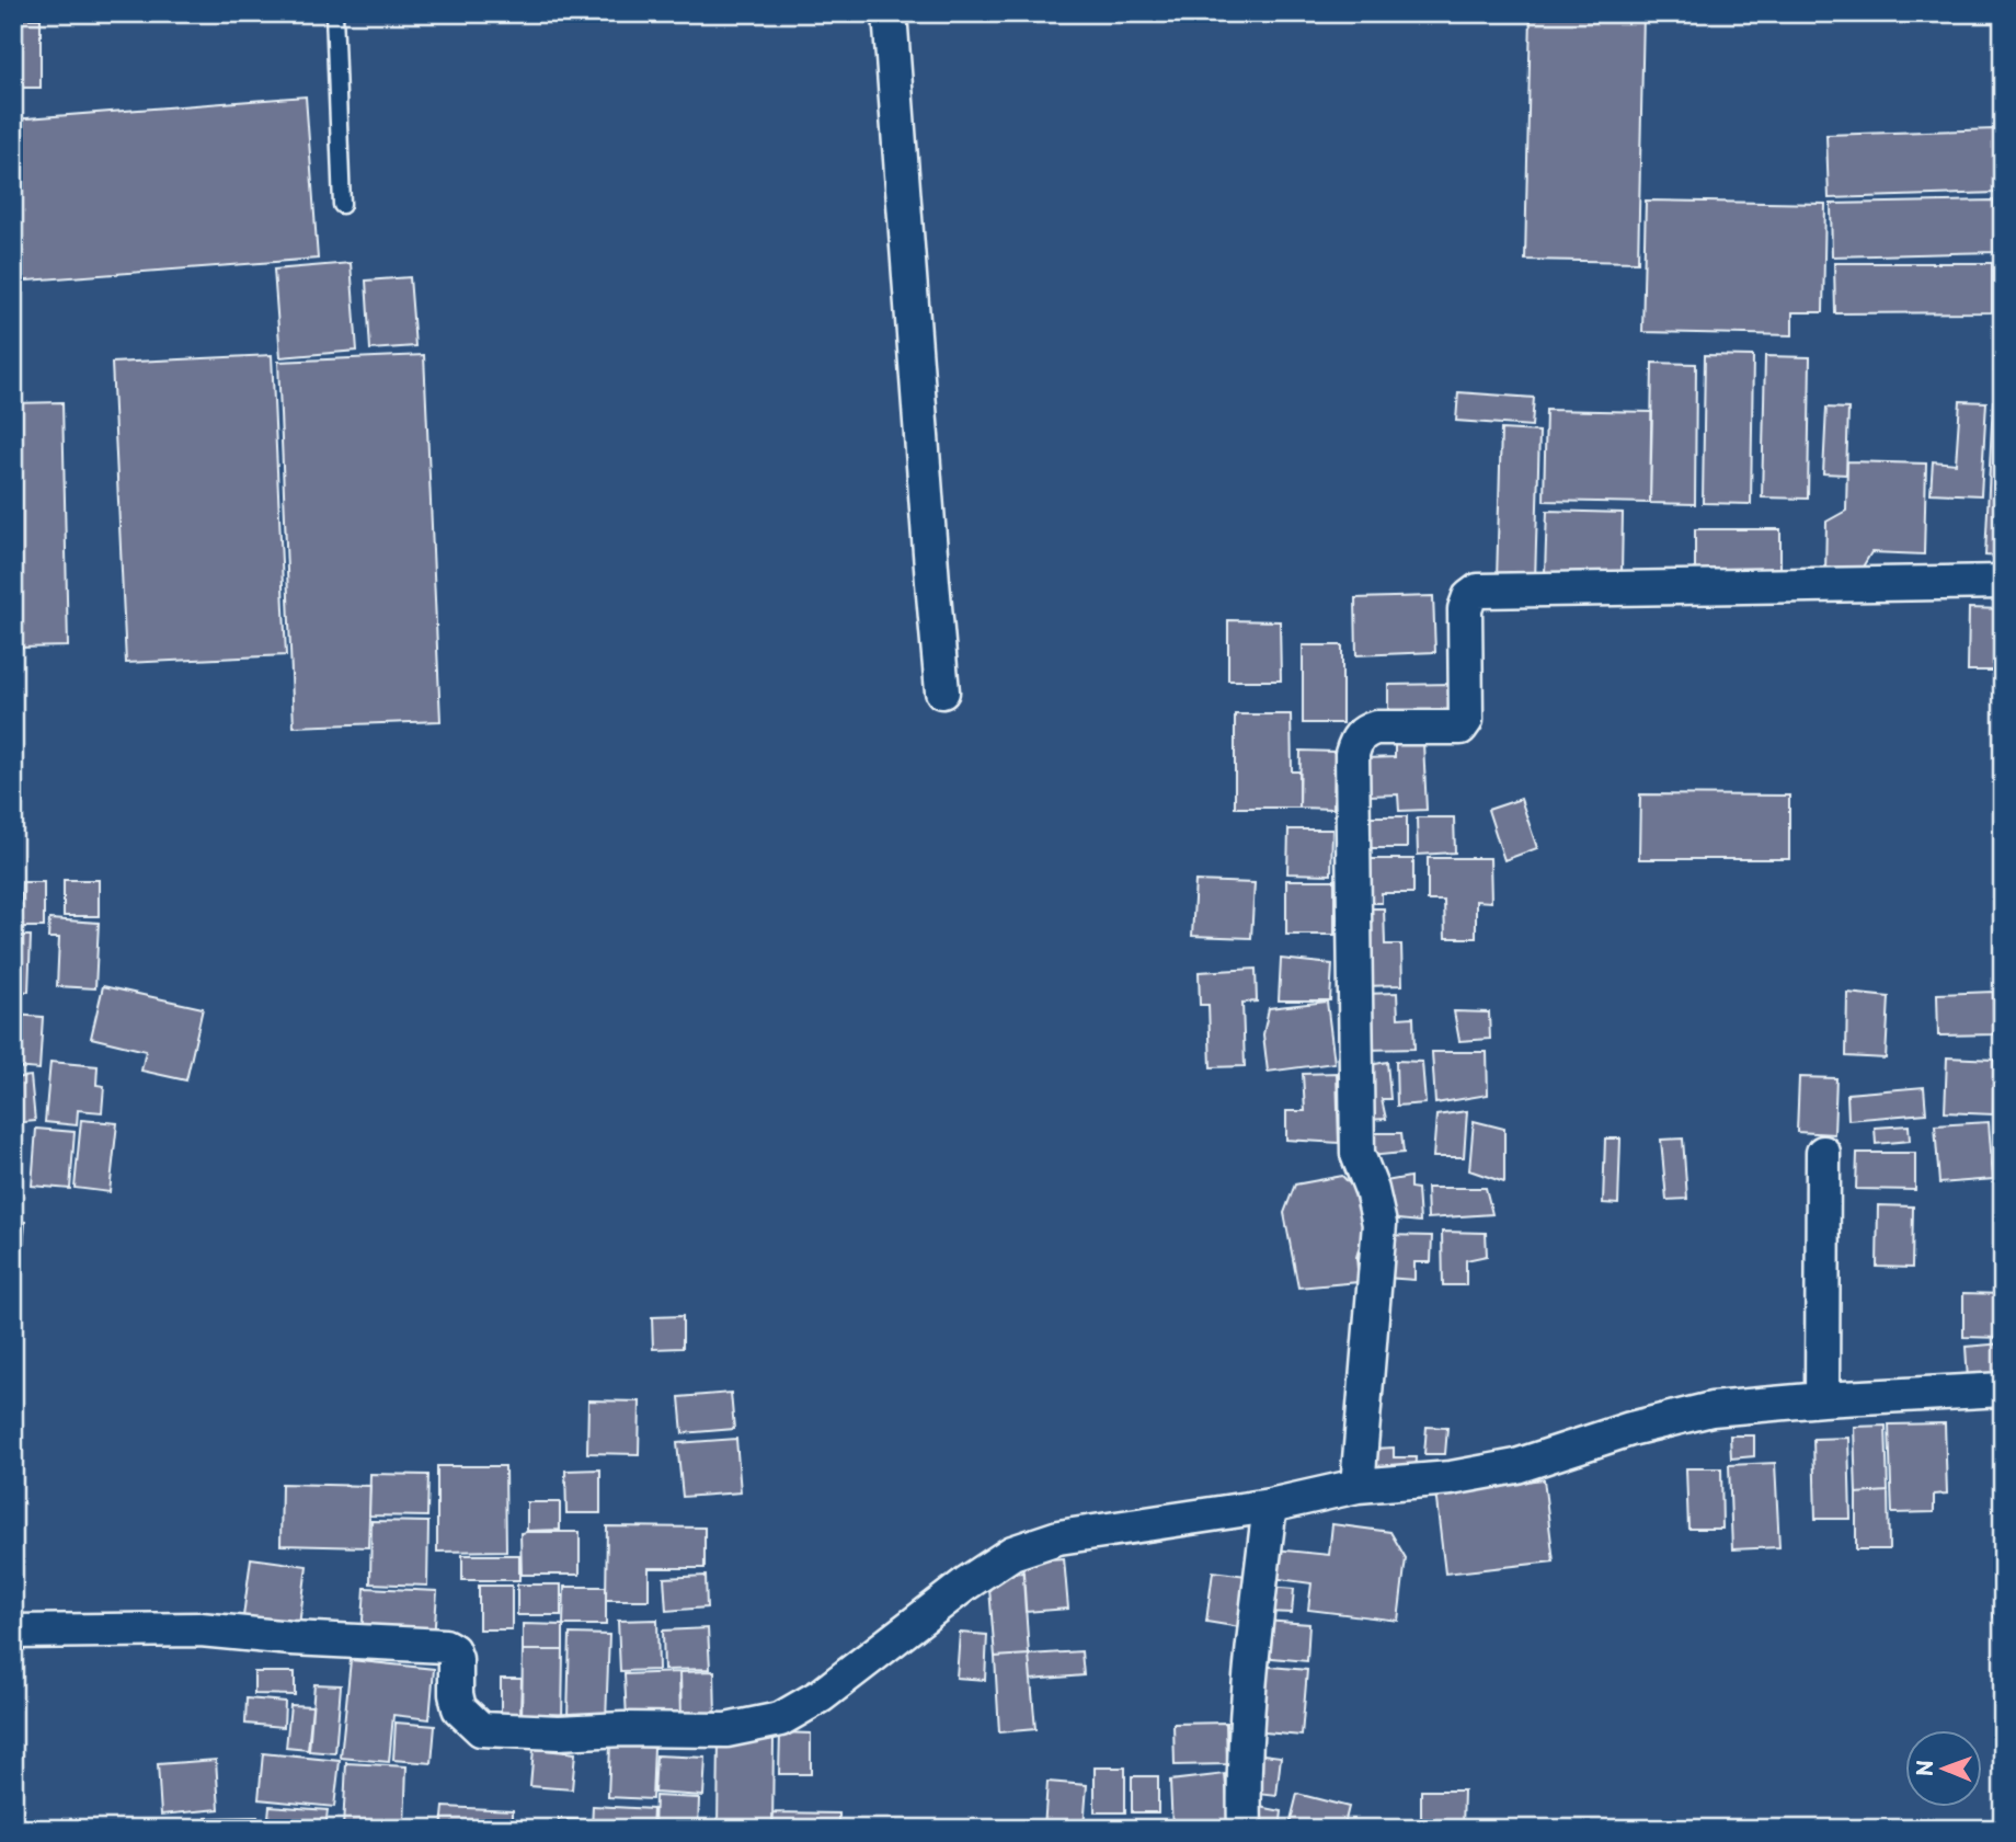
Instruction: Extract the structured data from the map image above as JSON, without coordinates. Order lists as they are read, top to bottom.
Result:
{
  "north": "left"
}
